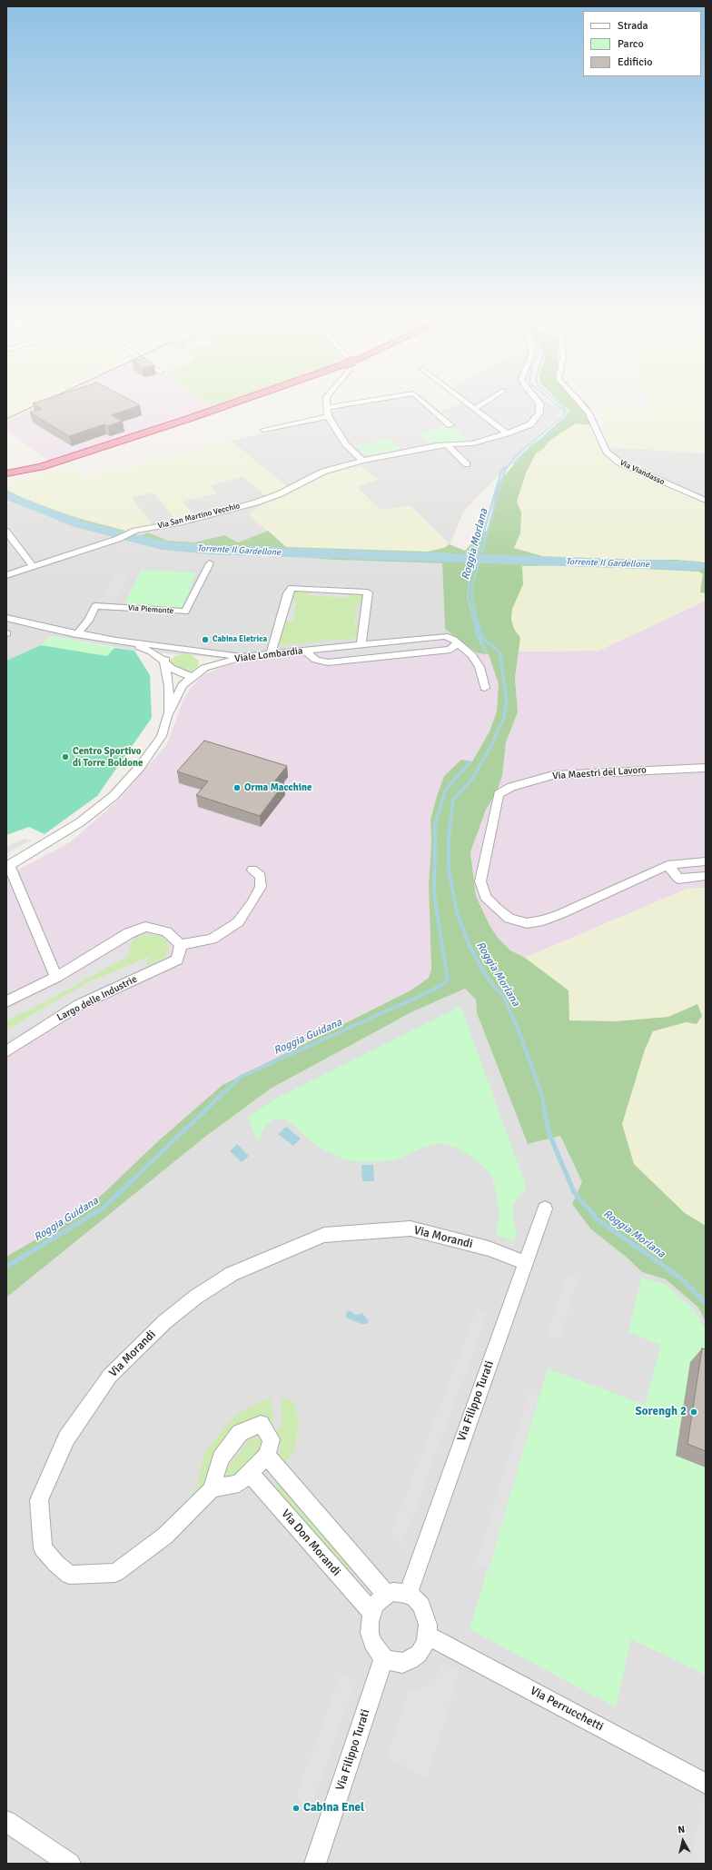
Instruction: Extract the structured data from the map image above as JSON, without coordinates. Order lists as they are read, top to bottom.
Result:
{
  "streets": {
    "street": [
      "Via Viandasso",
      "Via San Martino Vecchio",
      "Via Piemonte",
      "Viale Lombardia",
      "Via Maestri del Lavoro",
      "Largo delle Industrie",
      "Via Morandi",
      "Via Filippo Turati",
      "Via Don Morandi",
      "Via Perrucchetti"
    ]
  },
  "crossings": [
    ["Via Morandi", "Via Filippo Turati"],
    ["Via Filippo Turati", "Via Don Morandi"],
    ["Via Filippo Turati", "Via Perrucchetti"],
    ["Via Don Morandi", "Via Perrucchetti"]
  ],
  "water": ["Roggia Morlana", "Torrente Il Gardellone", "Roggia Guidana"],
  "places": [
    "Cabina Eletrica",
    "Centro Sportivo di Torre Boldone",
    "Orma Macchine",
    "Sorengh 2",
    "Cabina Enel"
  ],
  "legend": ["Strada", "Parco", "Edificio"],
  "north": "top"
}
